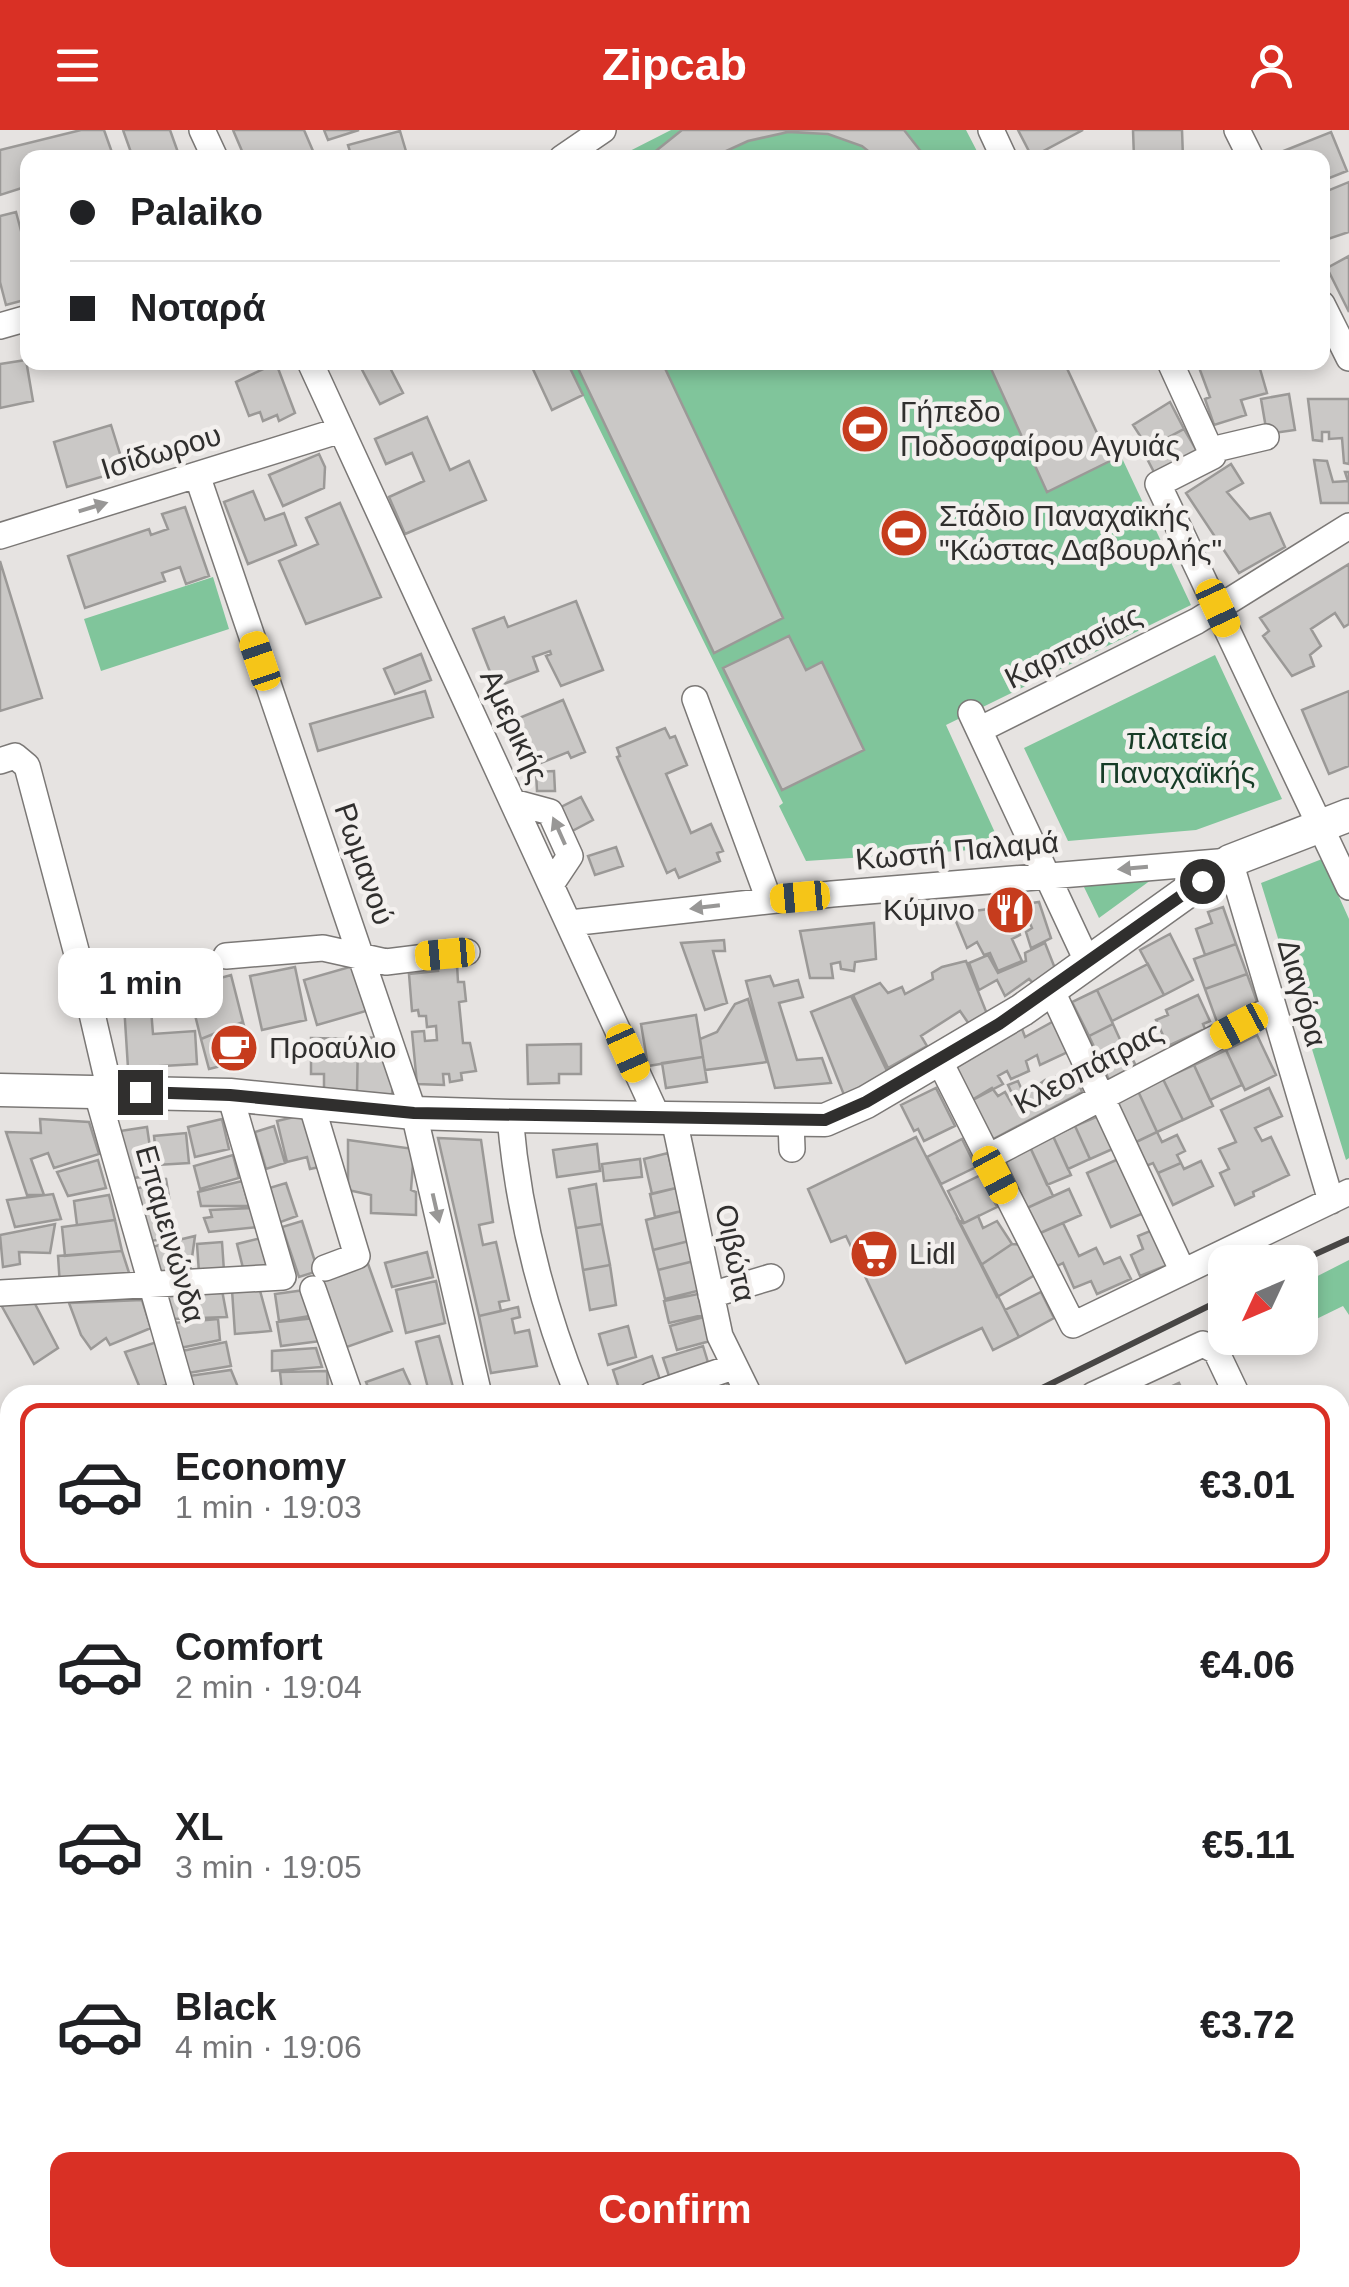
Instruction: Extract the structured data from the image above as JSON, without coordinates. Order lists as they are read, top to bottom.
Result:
{
  "streets": {
    "street": [
      "Ισίδωρου",
      "Καρπασίας",
      "Αμερικής",
      "Κωστή Παλαμά",
      "Ρωμανού",
      "Διαγόρα",
      "Κλεοπάτρας",
      "Επαμεινώνδα",
      "Οιβώτα"
    ]
  },
  "crossings": [
    ["Ισίδωρου", "Αμερικής"],
    ["Ισίδωρου", "Ρωμανού"],
    ["Καρπασίας", "Κωστή Παλαμά"],
    ["Αμερικής", "Κωστή Παλαμά"],
    ["Αμερικής", "Οιβώτα"],
    ["Κωστή Παλαμά", "Διαγόρα"],
    ["Διαγόρα", "Κλεοπάτρας"]
  ],
  "one_way": ["Ισίδωρου", "Κωστή Παλαμά"],
  "parks": ["πλατεία Παναχαϊκής"],
  "places": {
    "sports": ["Γήπεδο Ποδοσφαίρου Αγυιάς", "Στάδιο Παναχαϊκής \"Κώστας Δαβουρλής\""],
    "restaurant": ["Κύμινο"],
    "cafe": ["Προαύλιο"],
    "supermarket": ["Lidl"]
  },
  "north": "bottom left",
  "page": {
    "header": "Zipcab",
    "banner": ["Palaiko", "Νοταρά"],
    "bubble": "1 min",
    "list": [
      {
        "name": "Economy",
        "note": "1 min · 19:03",
        "value": "€3.01"
      },
      {
        "name": "Comfort",
        "note": "2 min · 19:04",
        "value": "€4.06"
      },
      {
        "name": "XL",
        "note": "3 min · 19:05",
        "value": "€5.11"
      },
      {
        "name": "Black",
        "note": "4 min · 19:06",
        "value": "€3.72"
      }
    ],
    "buttons": "Confirm"
  }
}
